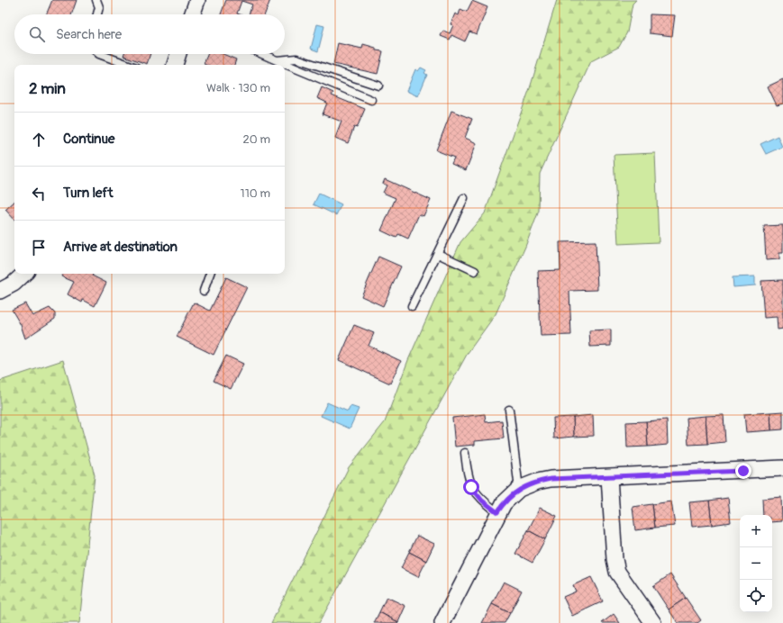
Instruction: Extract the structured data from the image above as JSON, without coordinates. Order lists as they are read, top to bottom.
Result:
{
  "page": {
    "search": "Search here",
    "heading": ["2 min", "Walk · 130 m"],
    "list": [
      ["Continue", "20 m"],
      ["Turn left", "110 m"],
      "Arrive at destination"
    ],
    "map_buttons": ["+", "−"]
  }
}
